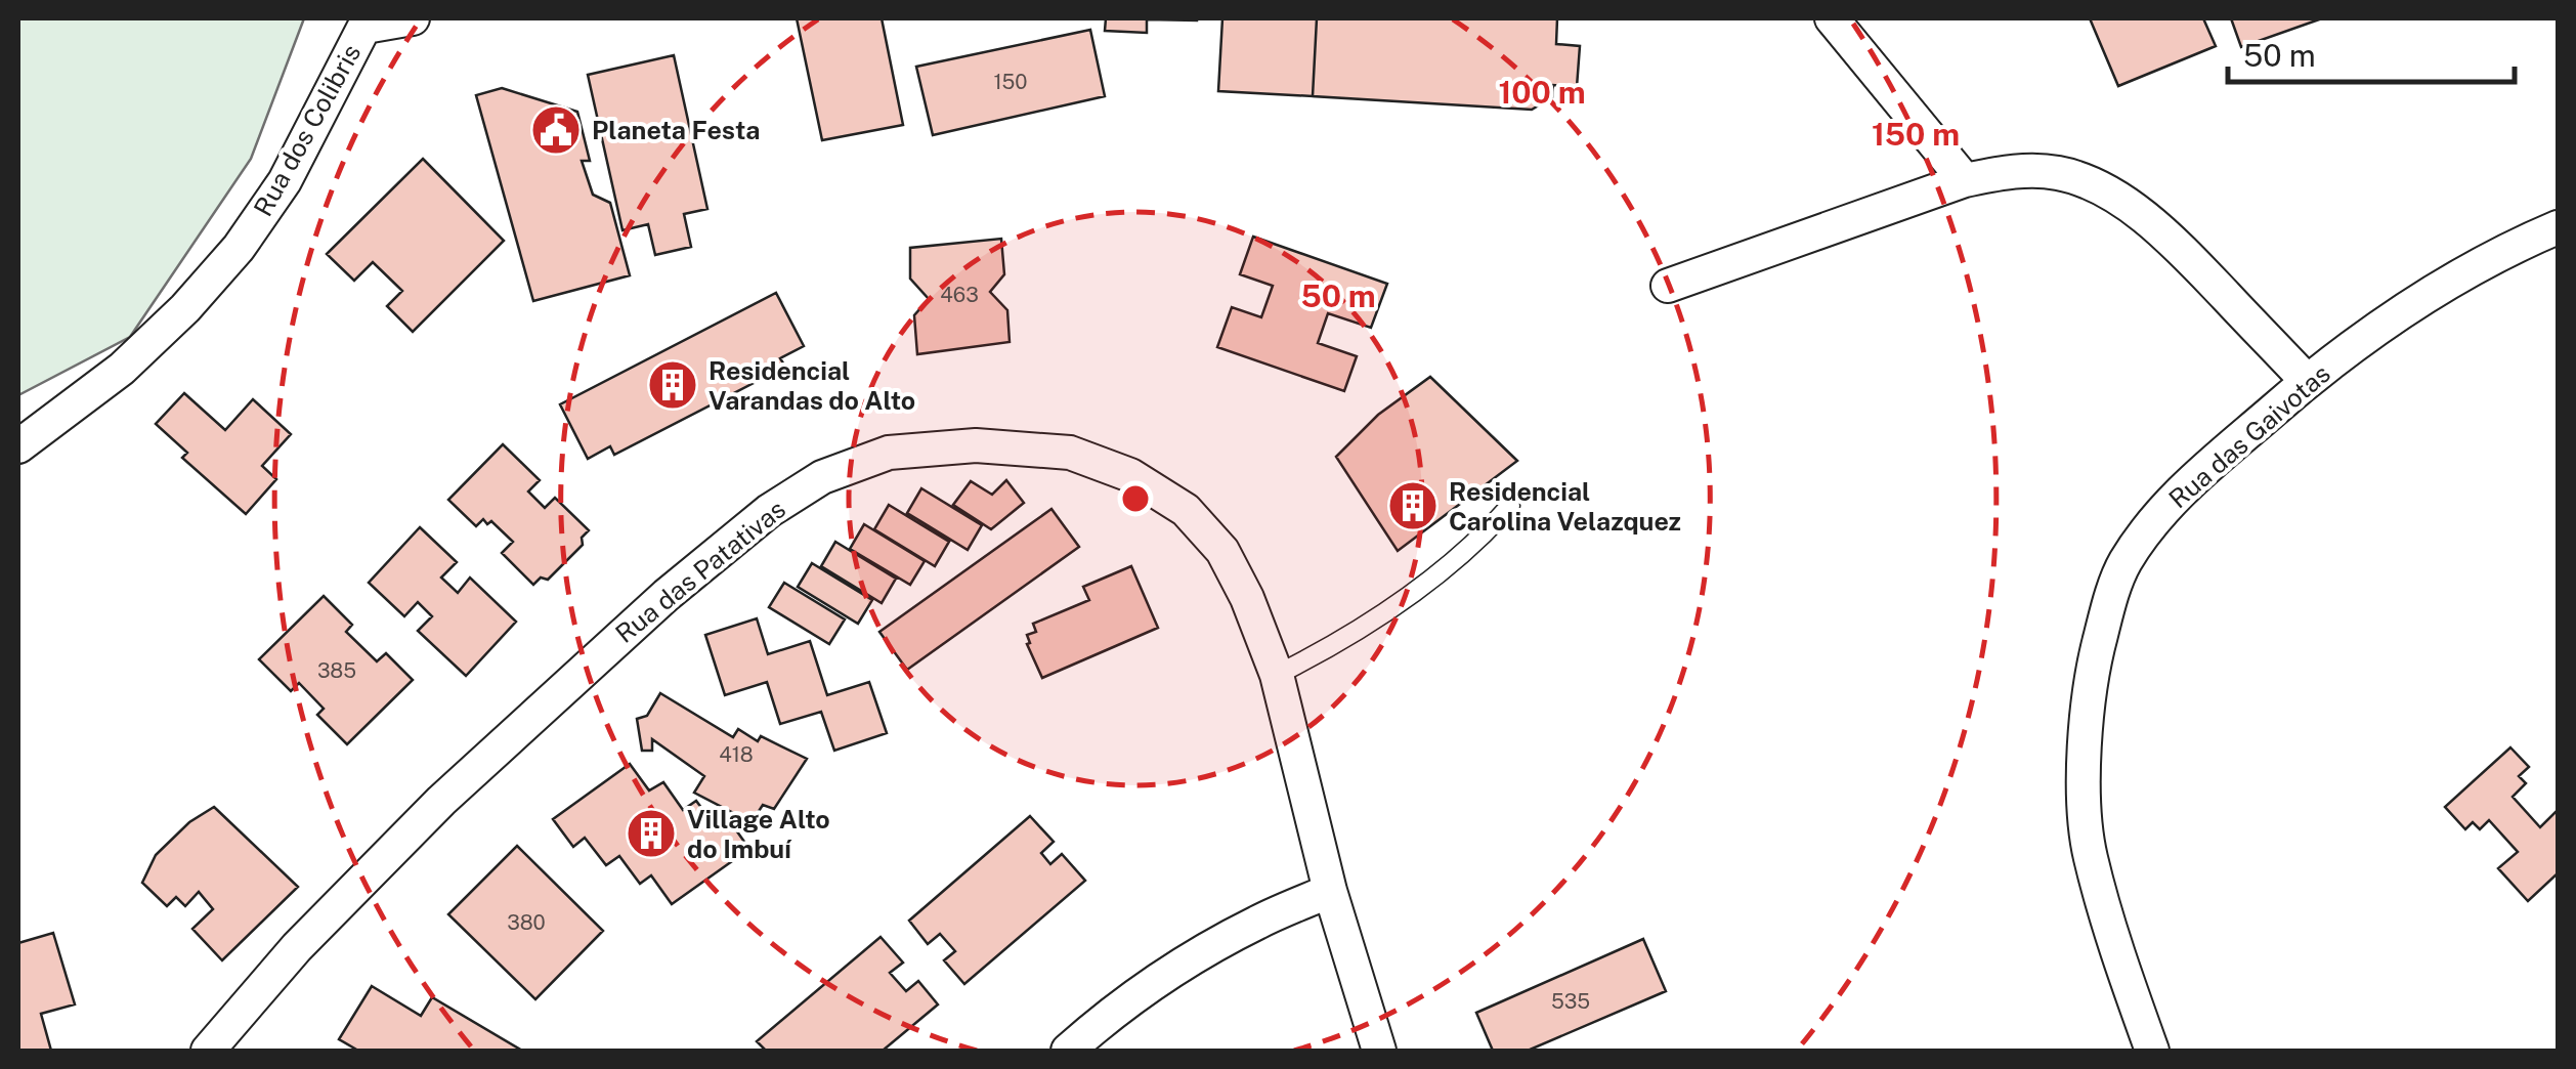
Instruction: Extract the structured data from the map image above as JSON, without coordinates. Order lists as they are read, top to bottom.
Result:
{
  "streets": {
    "street": ["Rua dos Colibris", "Rua das Gaivotas", "Rua das Patativas"]
  },
  "places": {
    "public building": ["Planeta Festa"],
    "building": ["Residencial Varandas do Alto", "Residencial Carolina Velazquez", "Village Alto do Imbuí"]
  },
  "house_numbers": [
    "150",
    "463",
    "385",
    "418",
    "380",
    "535"
  ],
  "scale_bar": "50 m",
  "rings": ["100 m", "150 m", "50 m"]
}
